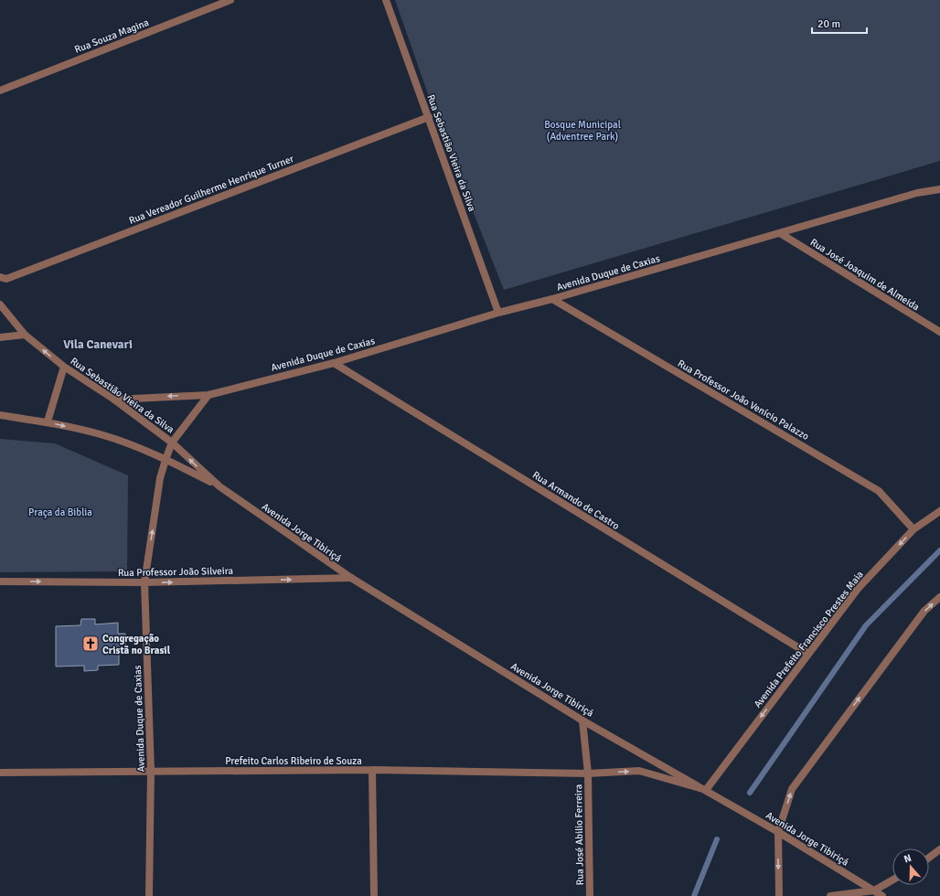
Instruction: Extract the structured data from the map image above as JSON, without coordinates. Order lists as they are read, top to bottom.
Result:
{
  "streets": {
    "street": [
      "Rua Souza Magina",
      "Rua Sebastião Vieira da Silva",
      "Rua Vereador Guilherme Henrique Turner",
      "Avenida Duque de Caxias",
      "Rua José Joaquim de Almeida",
      "Rua Professor João Venício Palazzo",
      "Rua Armando de Castro",
      "Avenida Jorge Tibiriçá",
      "Rua Professor João Silveira",
      "Avenida Prefeito Francisco Prestes Maia",
      "Prefeito Carlos Ribeiro de Souza",
      "Rua José Abilio Ferreira"
    ]
  },
  "crossings": [
    ["Rua Sebastião Vieira da Silva", "Rua Vereador Guilherme Henrique Turner"],
    ["Rua Sebastião Vieira da Silva", "Avenida Duque de Caxias"],
    ["Rua Sebastião Vieira da Silva", "Avenida Jorge Tibiriçá"],
    ["Avenida Duque de Caxias", "Rua José Joaquim de Almeida"],
    ["Avenida Duque de Caxias", "Rua Professor João Venício Palazzo"],
    ["Avenida Duque de Caxias", "Rua Armando de Castro"],
    ["Avenida Duque de Caxias", "Rua Professor João Silveira"],
    ["Avenida Duque de Caxias", "Prefeito Carlos Ribeiro de Souza"],
    ["Rua Professor João Venício Palazzo", "Avenida Prefeito Francisco Prestes Maia"],
    ["Rua Armando de Castro", "Avenida Prefeito Francisco Prestes Maia"],
    ["Avenida Jorge Tibiriçá", "Rua Professor João Silveira"],
    ["Avenida Jorge Tibiriçá", "Avenida Prefeito Francisco Prestes Maia"],
    ["Avenida Jorge Tibiriçá", "Prefeito Carlos Ribeiro de Souza"],
    ["Avenida Jorge Tibiriçá", "Rua José Abilio Ferreira"],
    ["Avenida Prefeito Francisco Prestes Maia", "Prefeito Carlos Ribeiro de Souza"],
    ["Prefeito Carlos Ribeiro de Souza", "Rua José Abilio Ferreira"]
  ],
  "one_way": ["Rua Professor João Silveira", "Avenida Prefeito Francisco Prestes Maia"],
  "districts": ["Vila Canevari"],
  "parks": ["Bosque Municipal (Adventree Park)", "Praça da Biblia"],
  "places": {
    "church": ["Congregação Cristã no Brasil"]
  },
  "scale_bar": "20 m",
  "north": "top"
}
